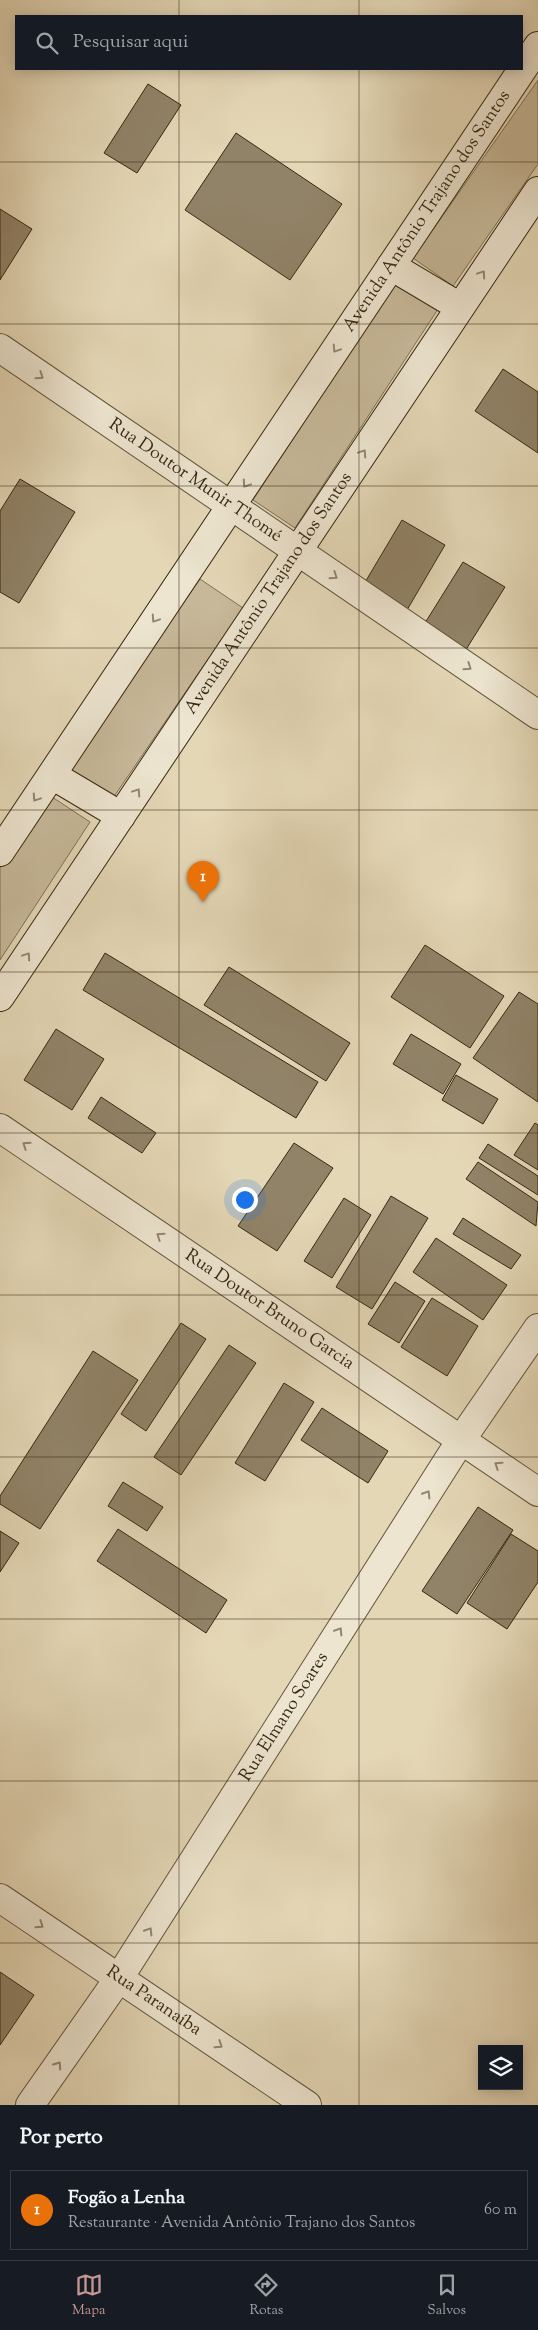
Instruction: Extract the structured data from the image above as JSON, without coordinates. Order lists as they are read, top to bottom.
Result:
{
  "streets": {
    "street": [
      "Avenida Antônio Trajano dos Santos",
      "Rua Doutor Munir Thomé",
      "Rua Doutor Bruno Garcia",
      "Rua Elmano Soares",
      "Rua Paranaíba"
    ]
  },
  "crossings": [
    ["Avenida Antônio Trajano dos Santos", "Rua Doutor Munir Thomé"],
    ["Rua Doutor Bruno Garcia", "Rua Elmano Soares"],
    ["Rua Elmano Soares", "Rua Paranaíba"]
  ],
  "one_way": [
    "Rua Doutor Munir Thomé",
    "Rua Doutor Bruno Garcia",
    "Rua Elmano Soares",
    "Rua Paranaíba"
  ],
  "page": {
    "search": "Pesquisar aqui",
    "pins": "1",
    "heading": "Por perto",
    "list": [
      {
        "mark": "1",
        "name": "Fogão a Lenha",
        "note": "Restaurante · Avenida Antônio Trajano dos Santos",
        "value": "60 m"
      }
    ],
    "nav": ["Mapa", "Rotas", "Salvos"]
  }
}
